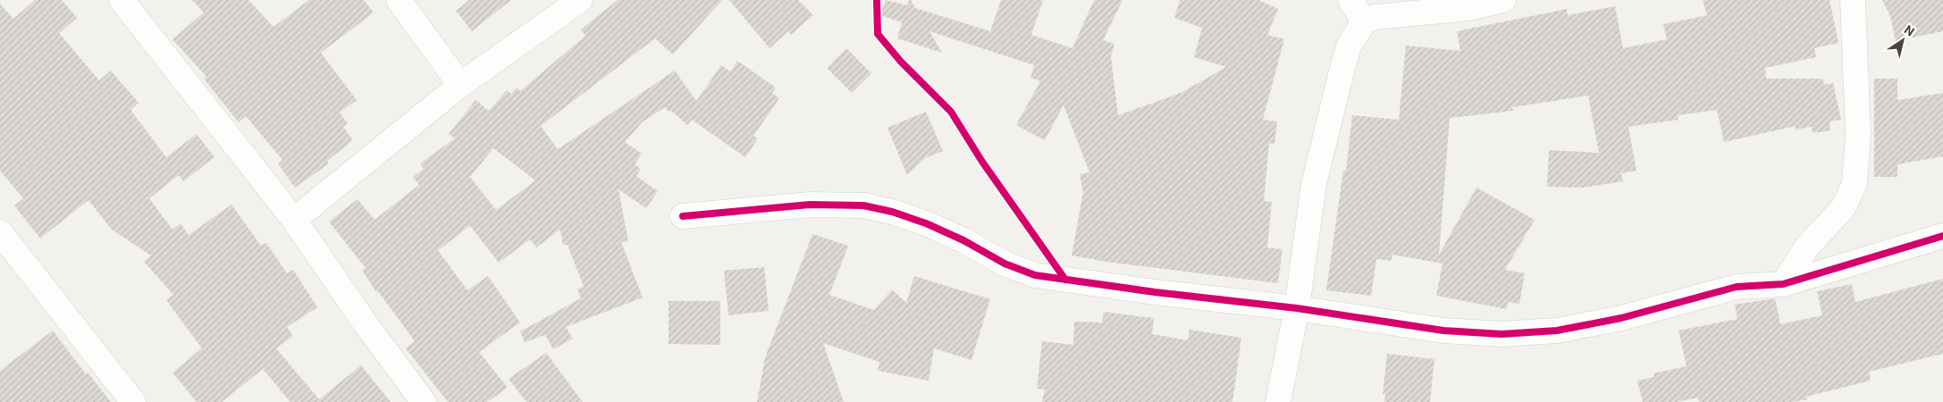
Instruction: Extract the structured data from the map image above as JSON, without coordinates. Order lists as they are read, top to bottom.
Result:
{
  "north": "top right"
}
